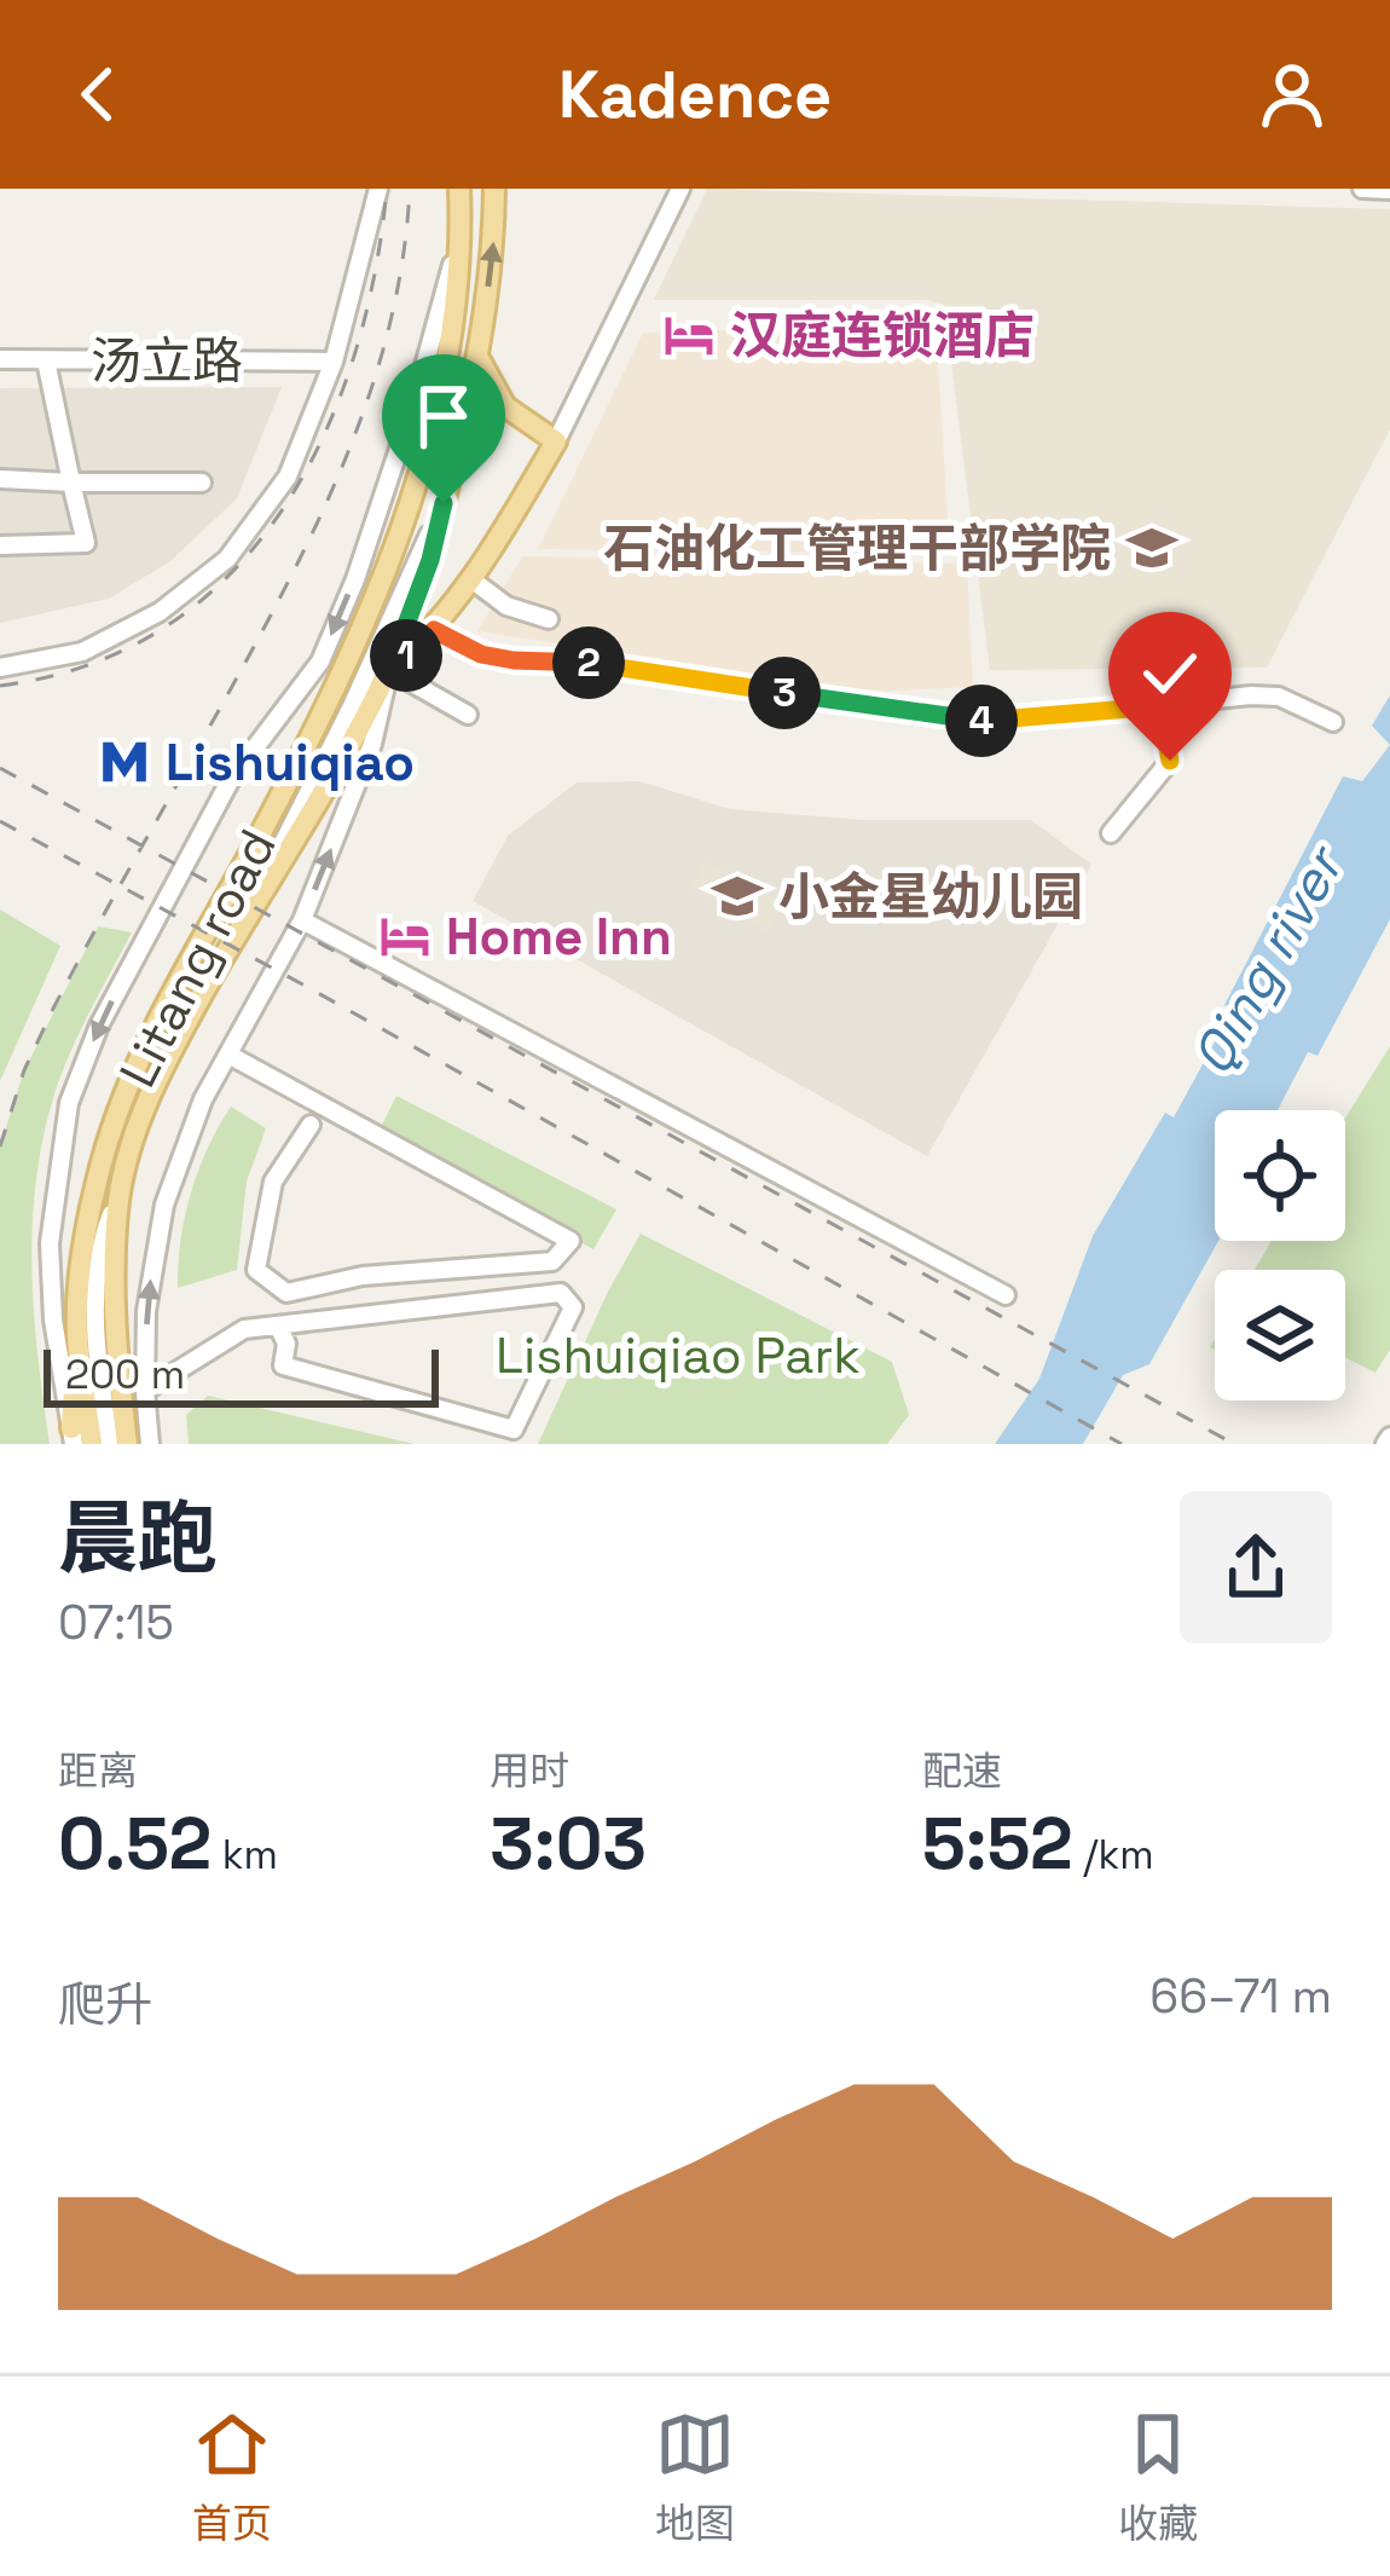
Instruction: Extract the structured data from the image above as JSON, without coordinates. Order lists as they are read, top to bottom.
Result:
{
  "streets": {
    "main road": ["Litang road"],
    "street": ["汤立路"]
  },
  "water": ["Qing river"],
  "parks": ["Lishuiqiao Park"],
  "places": {
    "hotel": ["汉庭连锁酒店", "Home Inn"],
    "school or university": ["石油化工管理干部学院", "小金星幼儿园"],
    "metro station": ["Lishuiqiao"]
  },
  "scale_bar": "200 m",
  "page": {
    "header": "Kadence",
    "pins": [
      "1",
      "2",
      "3",
      "4"
    ],
    "scale": "200 m",
    "heading": ["晨跑", "07:15"],
    "stats": [
      ["距离", "0.52 km"],
      ["用时", "3:03"],
      ["配速", "5:52 /km"]
    ],
    "chart": ["爬升", "66–71 m"],
    "tabs": ["首页", "地图", "收藏"]
  }
}
